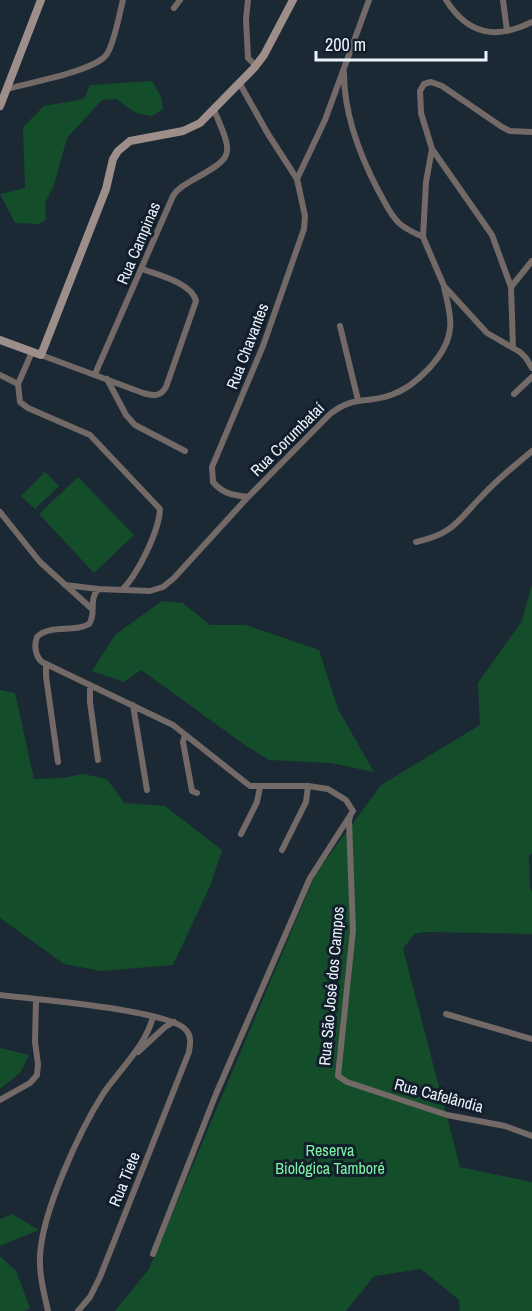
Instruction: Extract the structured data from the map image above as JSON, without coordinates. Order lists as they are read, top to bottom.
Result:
{
  "streets": {
    "street": [
      "Rua Campinas",
      "Rua Chavantes",
      "Rua Corumbataí",
      "Rua São José dos Campos",
      "Rua Cafelândia",
      "Rua Tiete"
    ]
  },
  "crossings": [
    ["Rua Chavantes", "Rua Corumbataí"],
    ["Rua São José dos Campos", "Rua Cafelândia"]
  ],
  "parks": ["Reserva Biológica Tamboré"],
  "scale_bar": "200 m"
}
